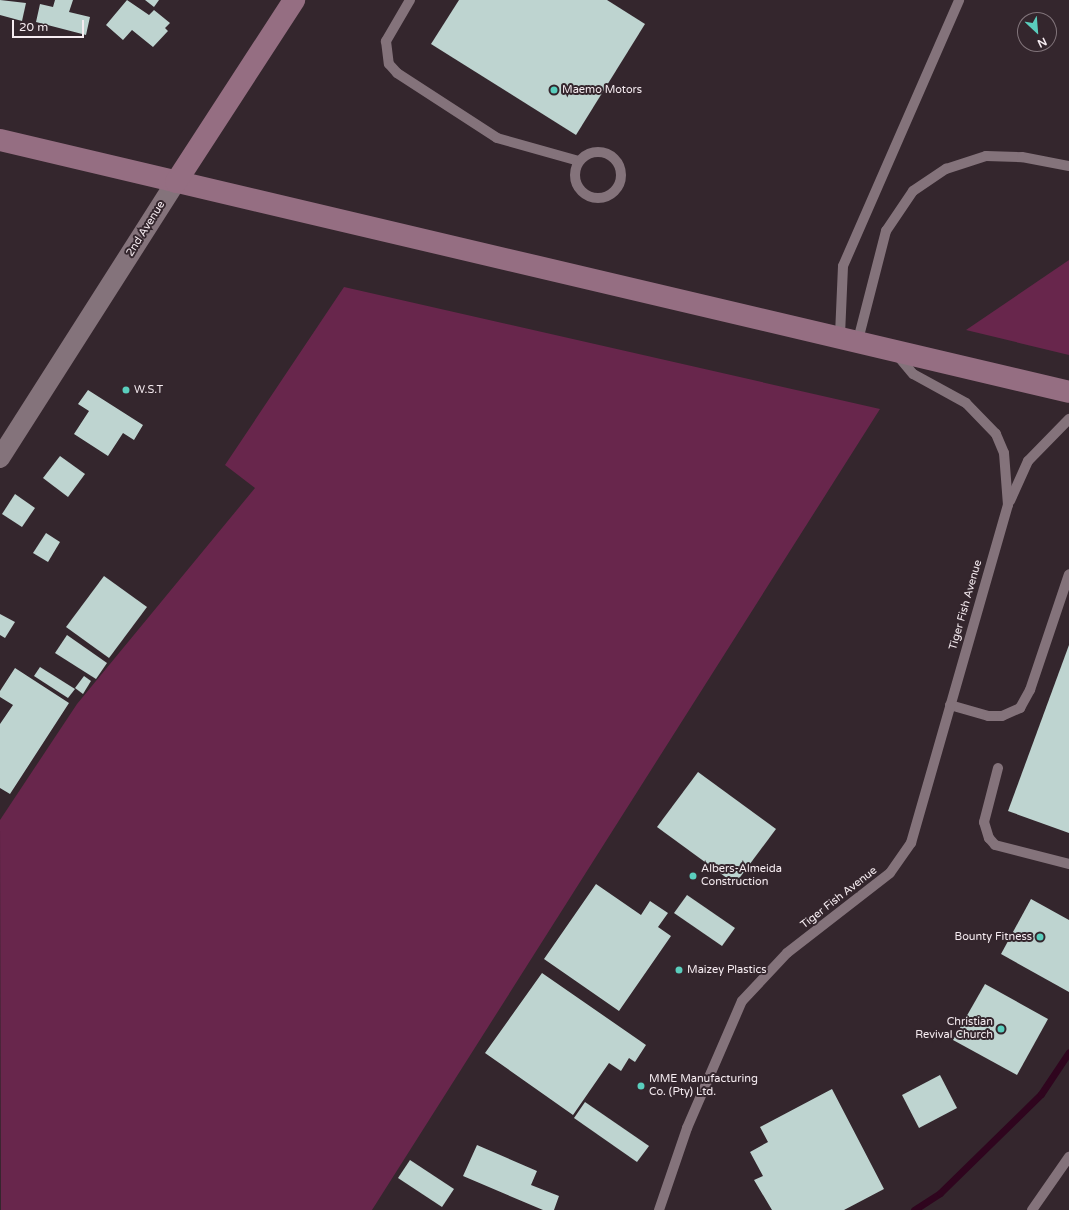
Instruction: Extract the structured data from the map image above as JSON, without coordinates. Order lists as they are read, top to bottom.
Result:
{
  "streets": {
    "main road": ["2nd Avenue"],
    "lane": ["Tiger Fish Avenue"]
  },
  "places": [
    "Maemo Motors",
    "W.S.T",
    "Albers-Almeida Construction",
    "Bounty Fitness",
    "Maizey Plastics",
    "Christian Revival Church",
    "MME Manufacturing Co. (Pty) Ltd."
  ],
  "scale_bar": "20 m",
  "north": "bottom right"
}
